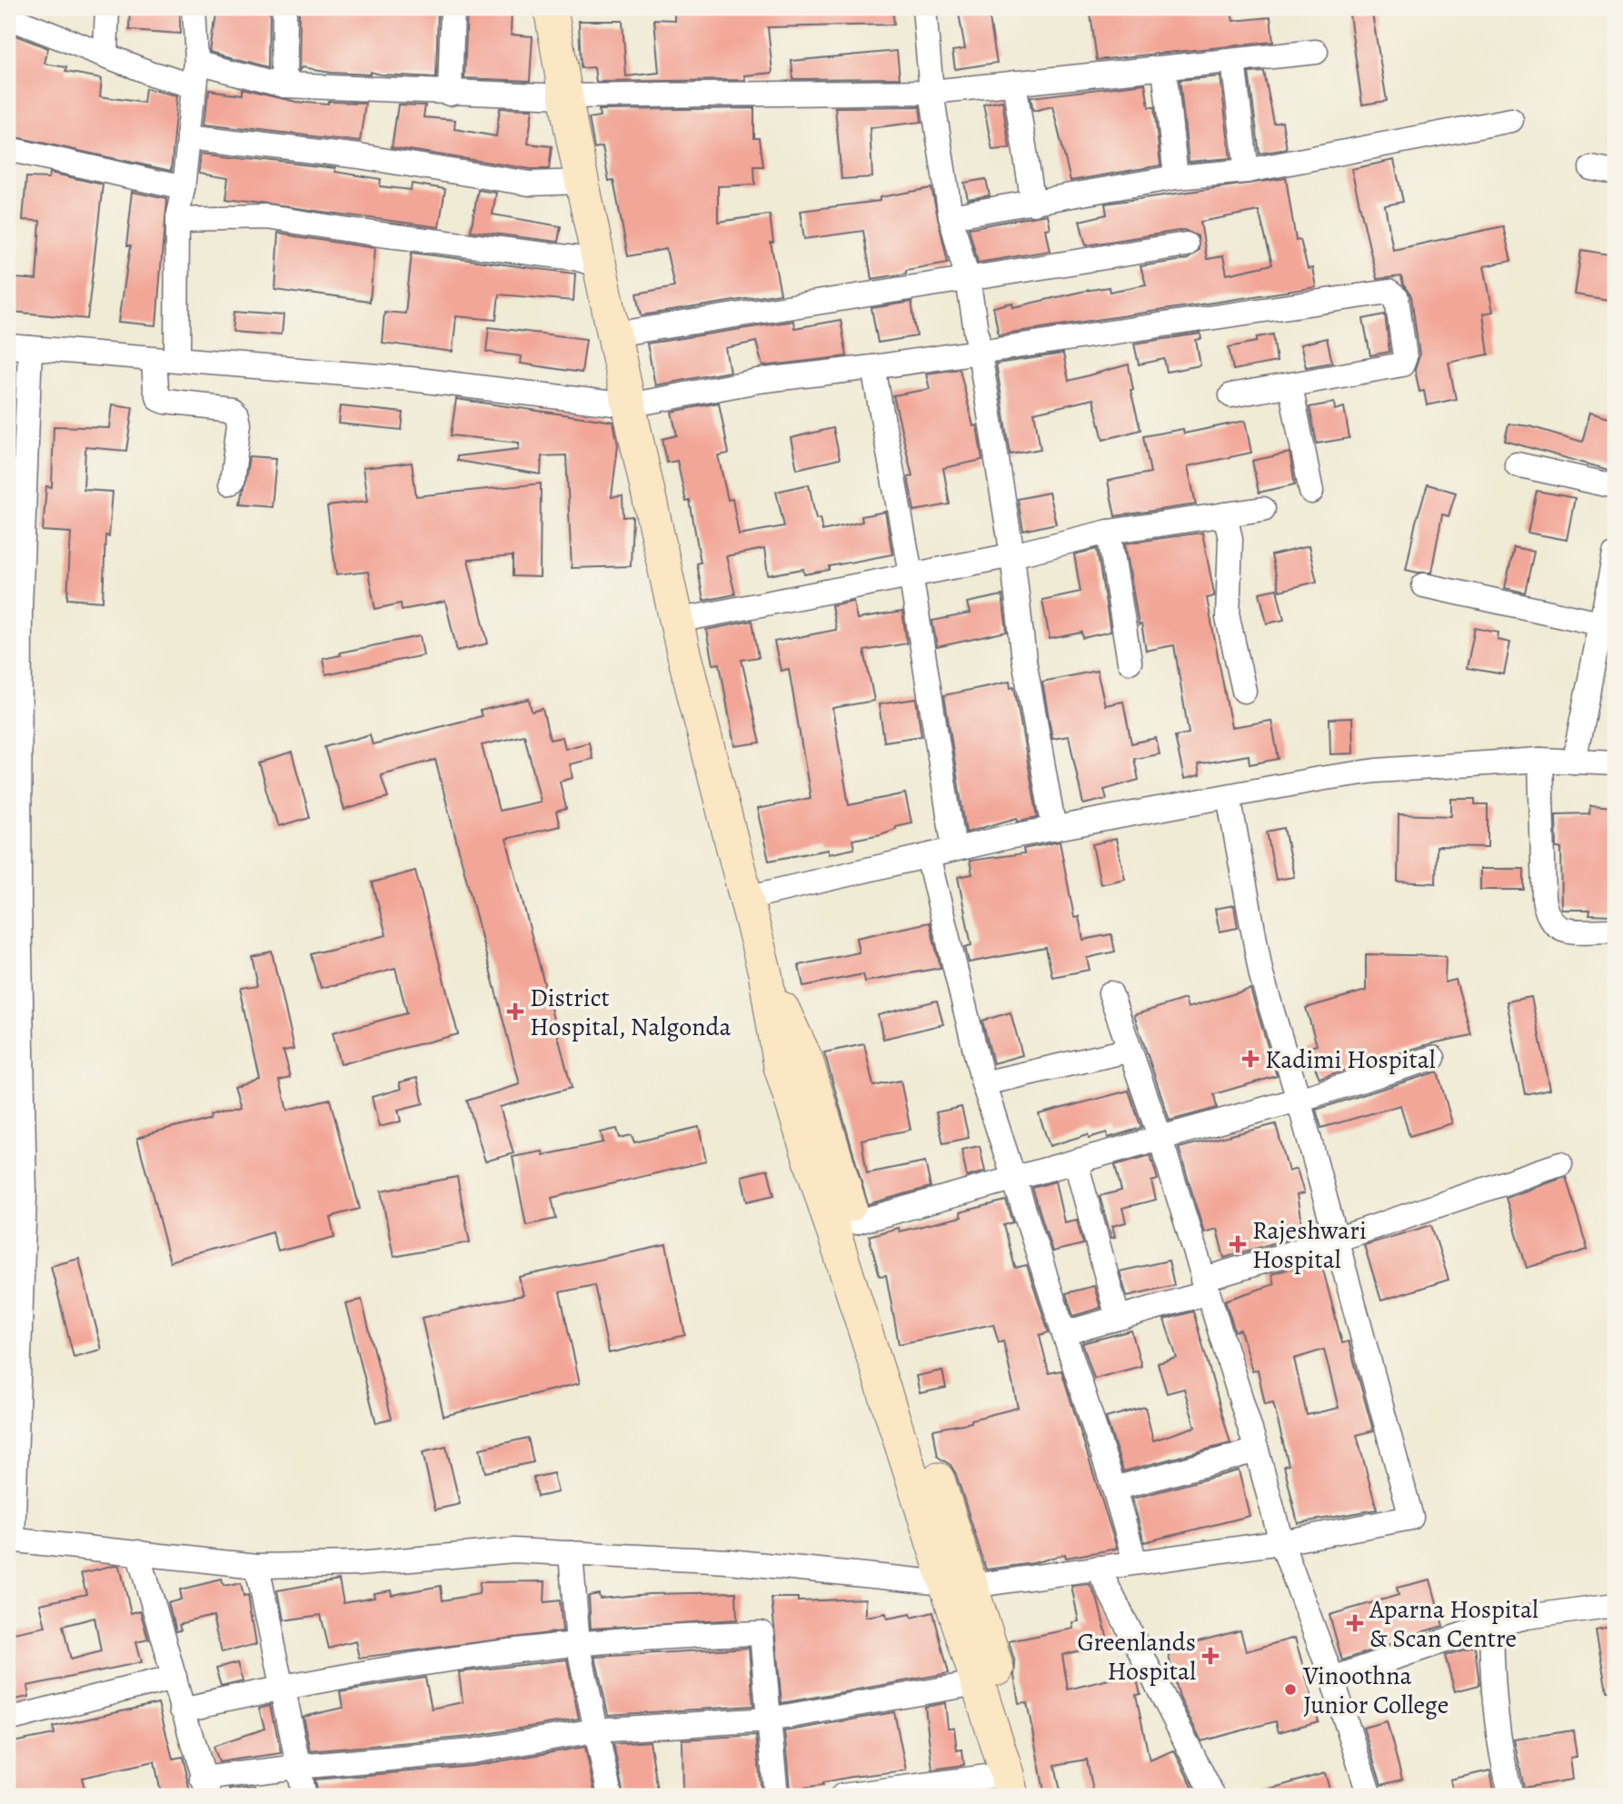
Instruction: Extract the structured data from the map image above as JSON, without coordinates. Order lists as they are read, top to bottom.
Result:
{
  "places": {
    "health": [
      "District Hospital, Nalgonda",
      "Kadimi Hospital",
      "Rajeshwari Hospital",
      "Aparna Hospital & Scan Centre",
      "Greenlands Hospital"
    ],
    "other": ["Vinoothna Junior College"]
  }
}
